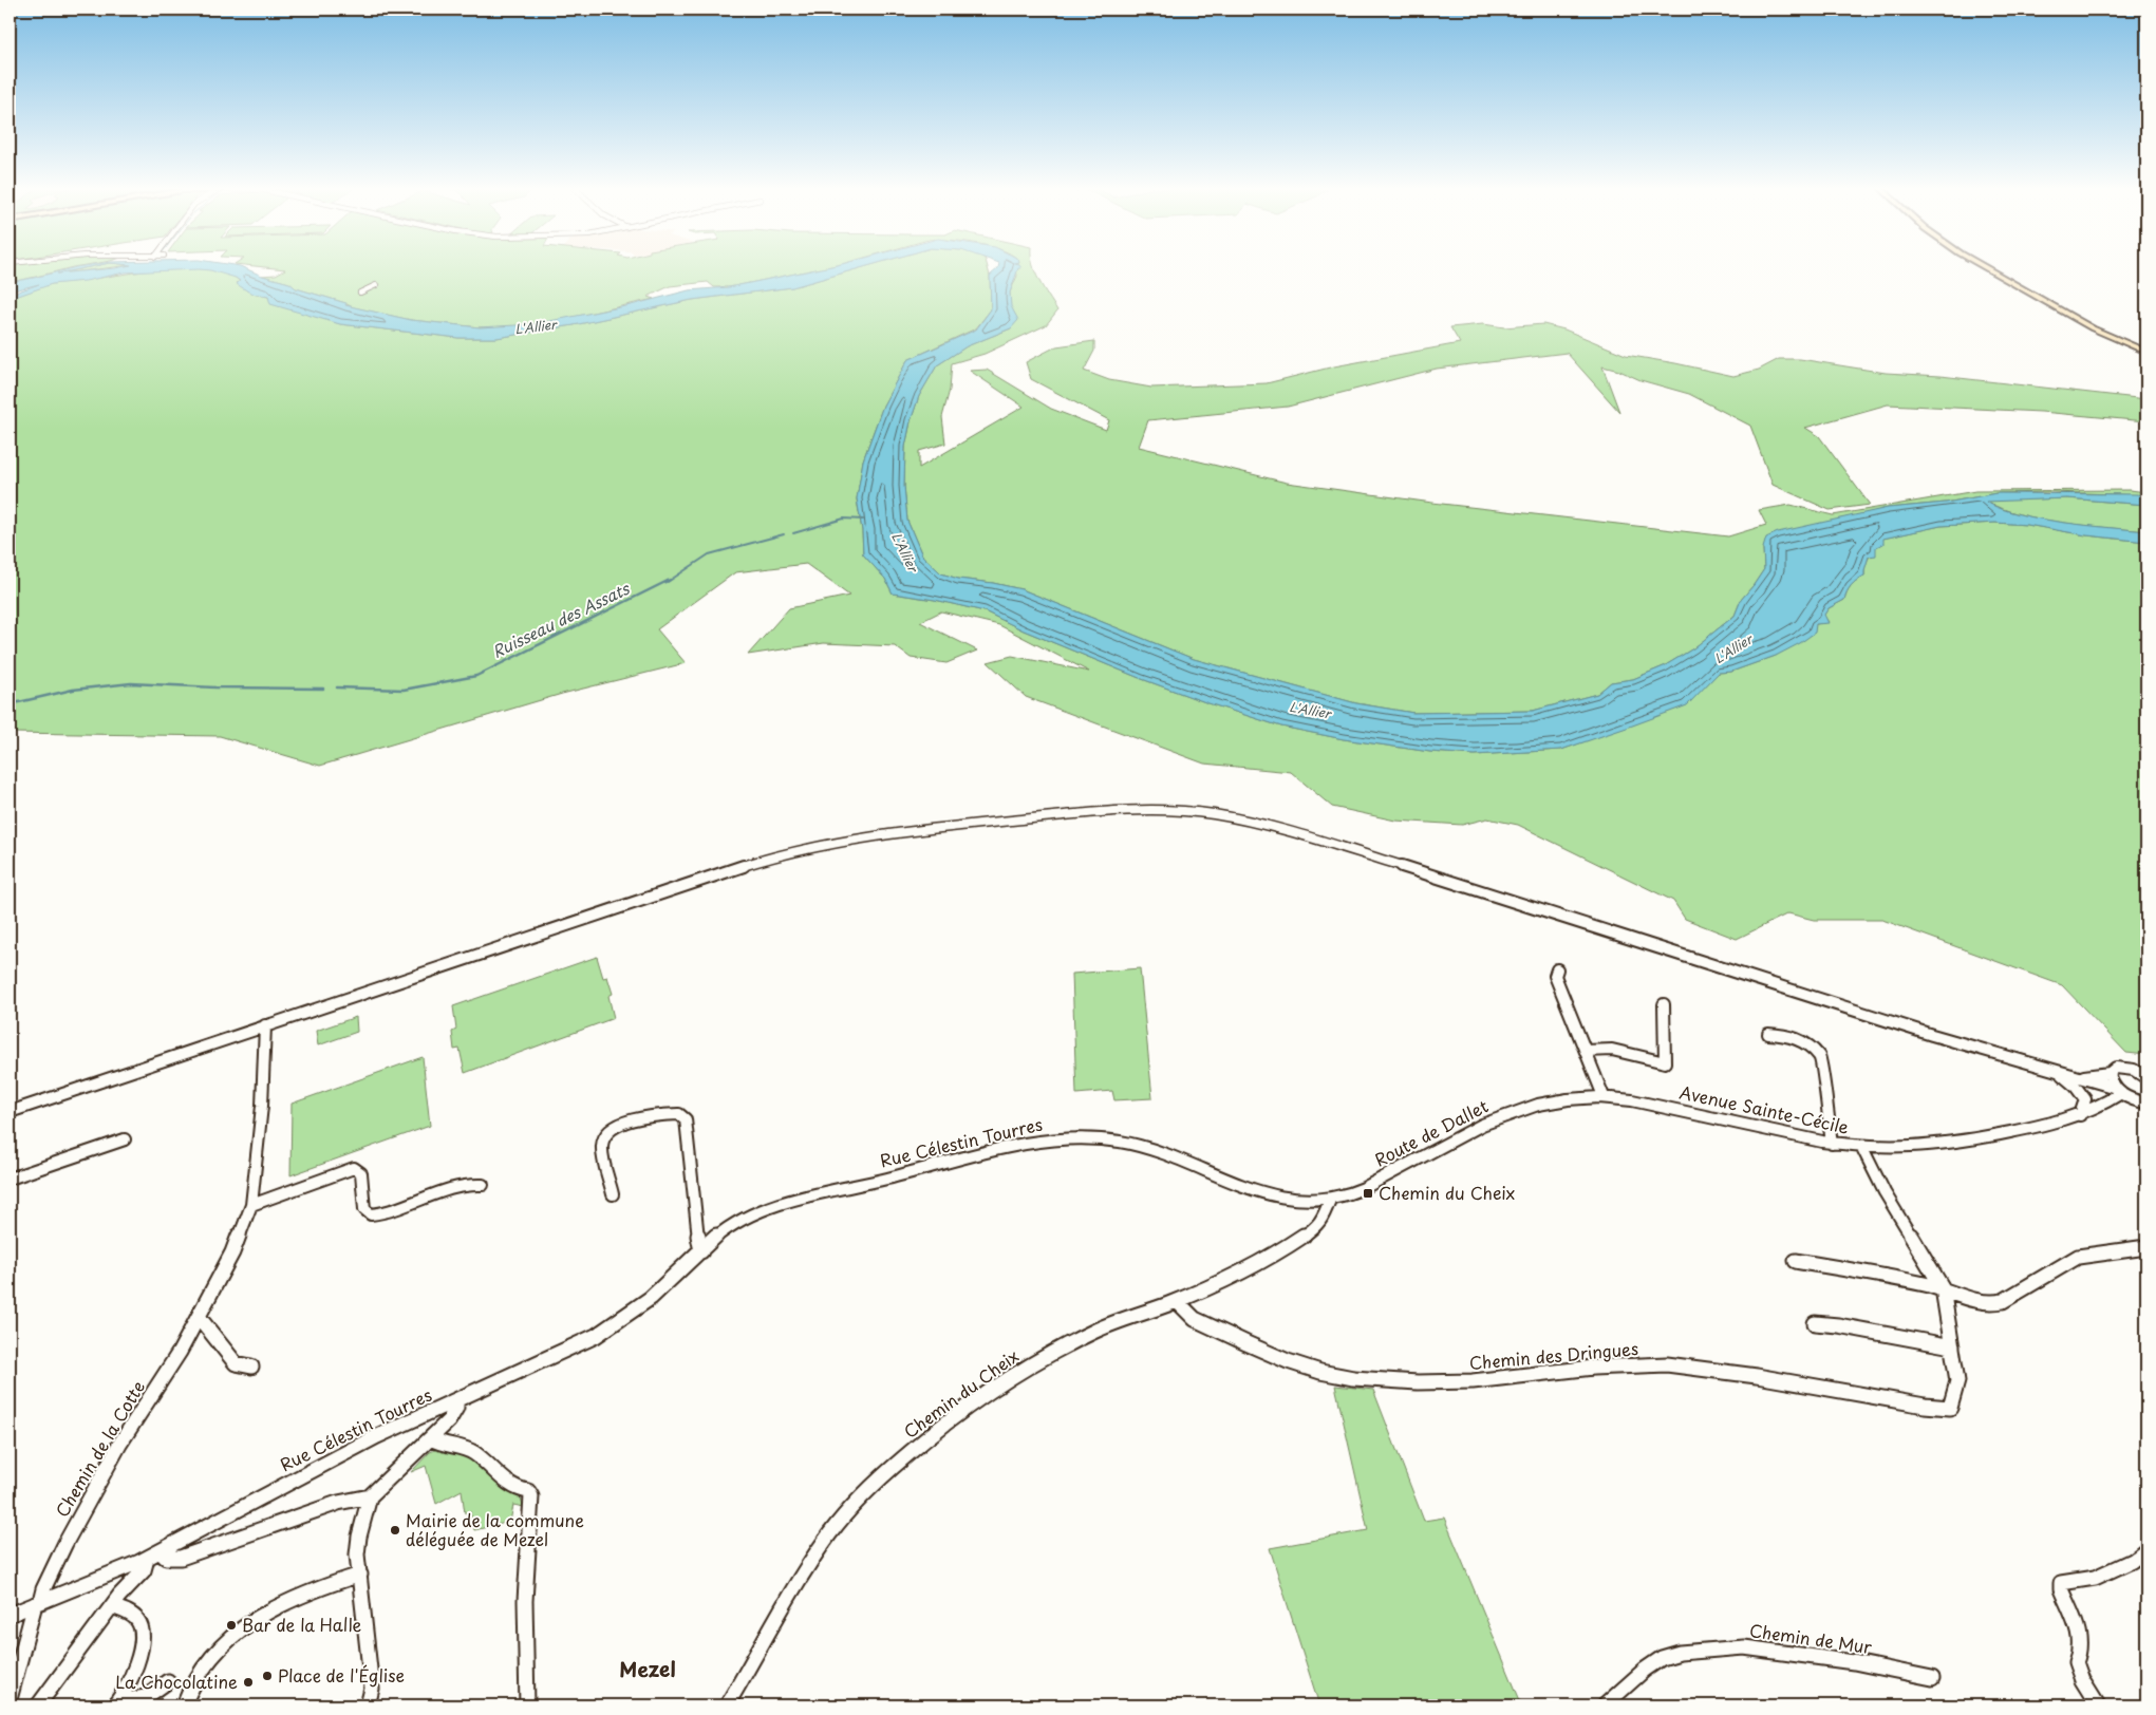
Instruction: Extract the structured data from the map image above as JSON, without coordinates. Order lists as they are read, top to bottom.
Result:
{
  "streets": {
    "street": [
      "Avenue Sainte-Cécile",
      "Route de Dallet",
      "Rue Célestin Tourres",
      "Chemin des Dringues",
      "Chemin du Cheix",
      "Chemin de la Cotte",
      "Chemin de Mur"
    ]
  },
  "crossings": [
    ["Avenue Sainte-Cécile", "Route de Dallet"],
    ["Route de Dallet", "Rue Célestin Tourres"],
    ["Route de Dallet", "Chemin du Cheix"],
    ["Rue Célestin Tourres", "Chemin du Cheix"],
    ["Rue Célestin Tourres", "Chemin de la Cotte"],
    ["Chemin des Dringues", "Chemin du Cheix"]
  ],
  "districts": ["Mezel"],
  "water": ["L'Allier", "Ruisseau des Assats"],
  "places": {
    "transit": ["Chemin du Cheix"],
    "other": [
      "Mairie de la commune déléguée de Mezel",
      "Bar de la Halle",
      "Place de l'Église",
      "La Chocolatine"
    ]
  }
}
